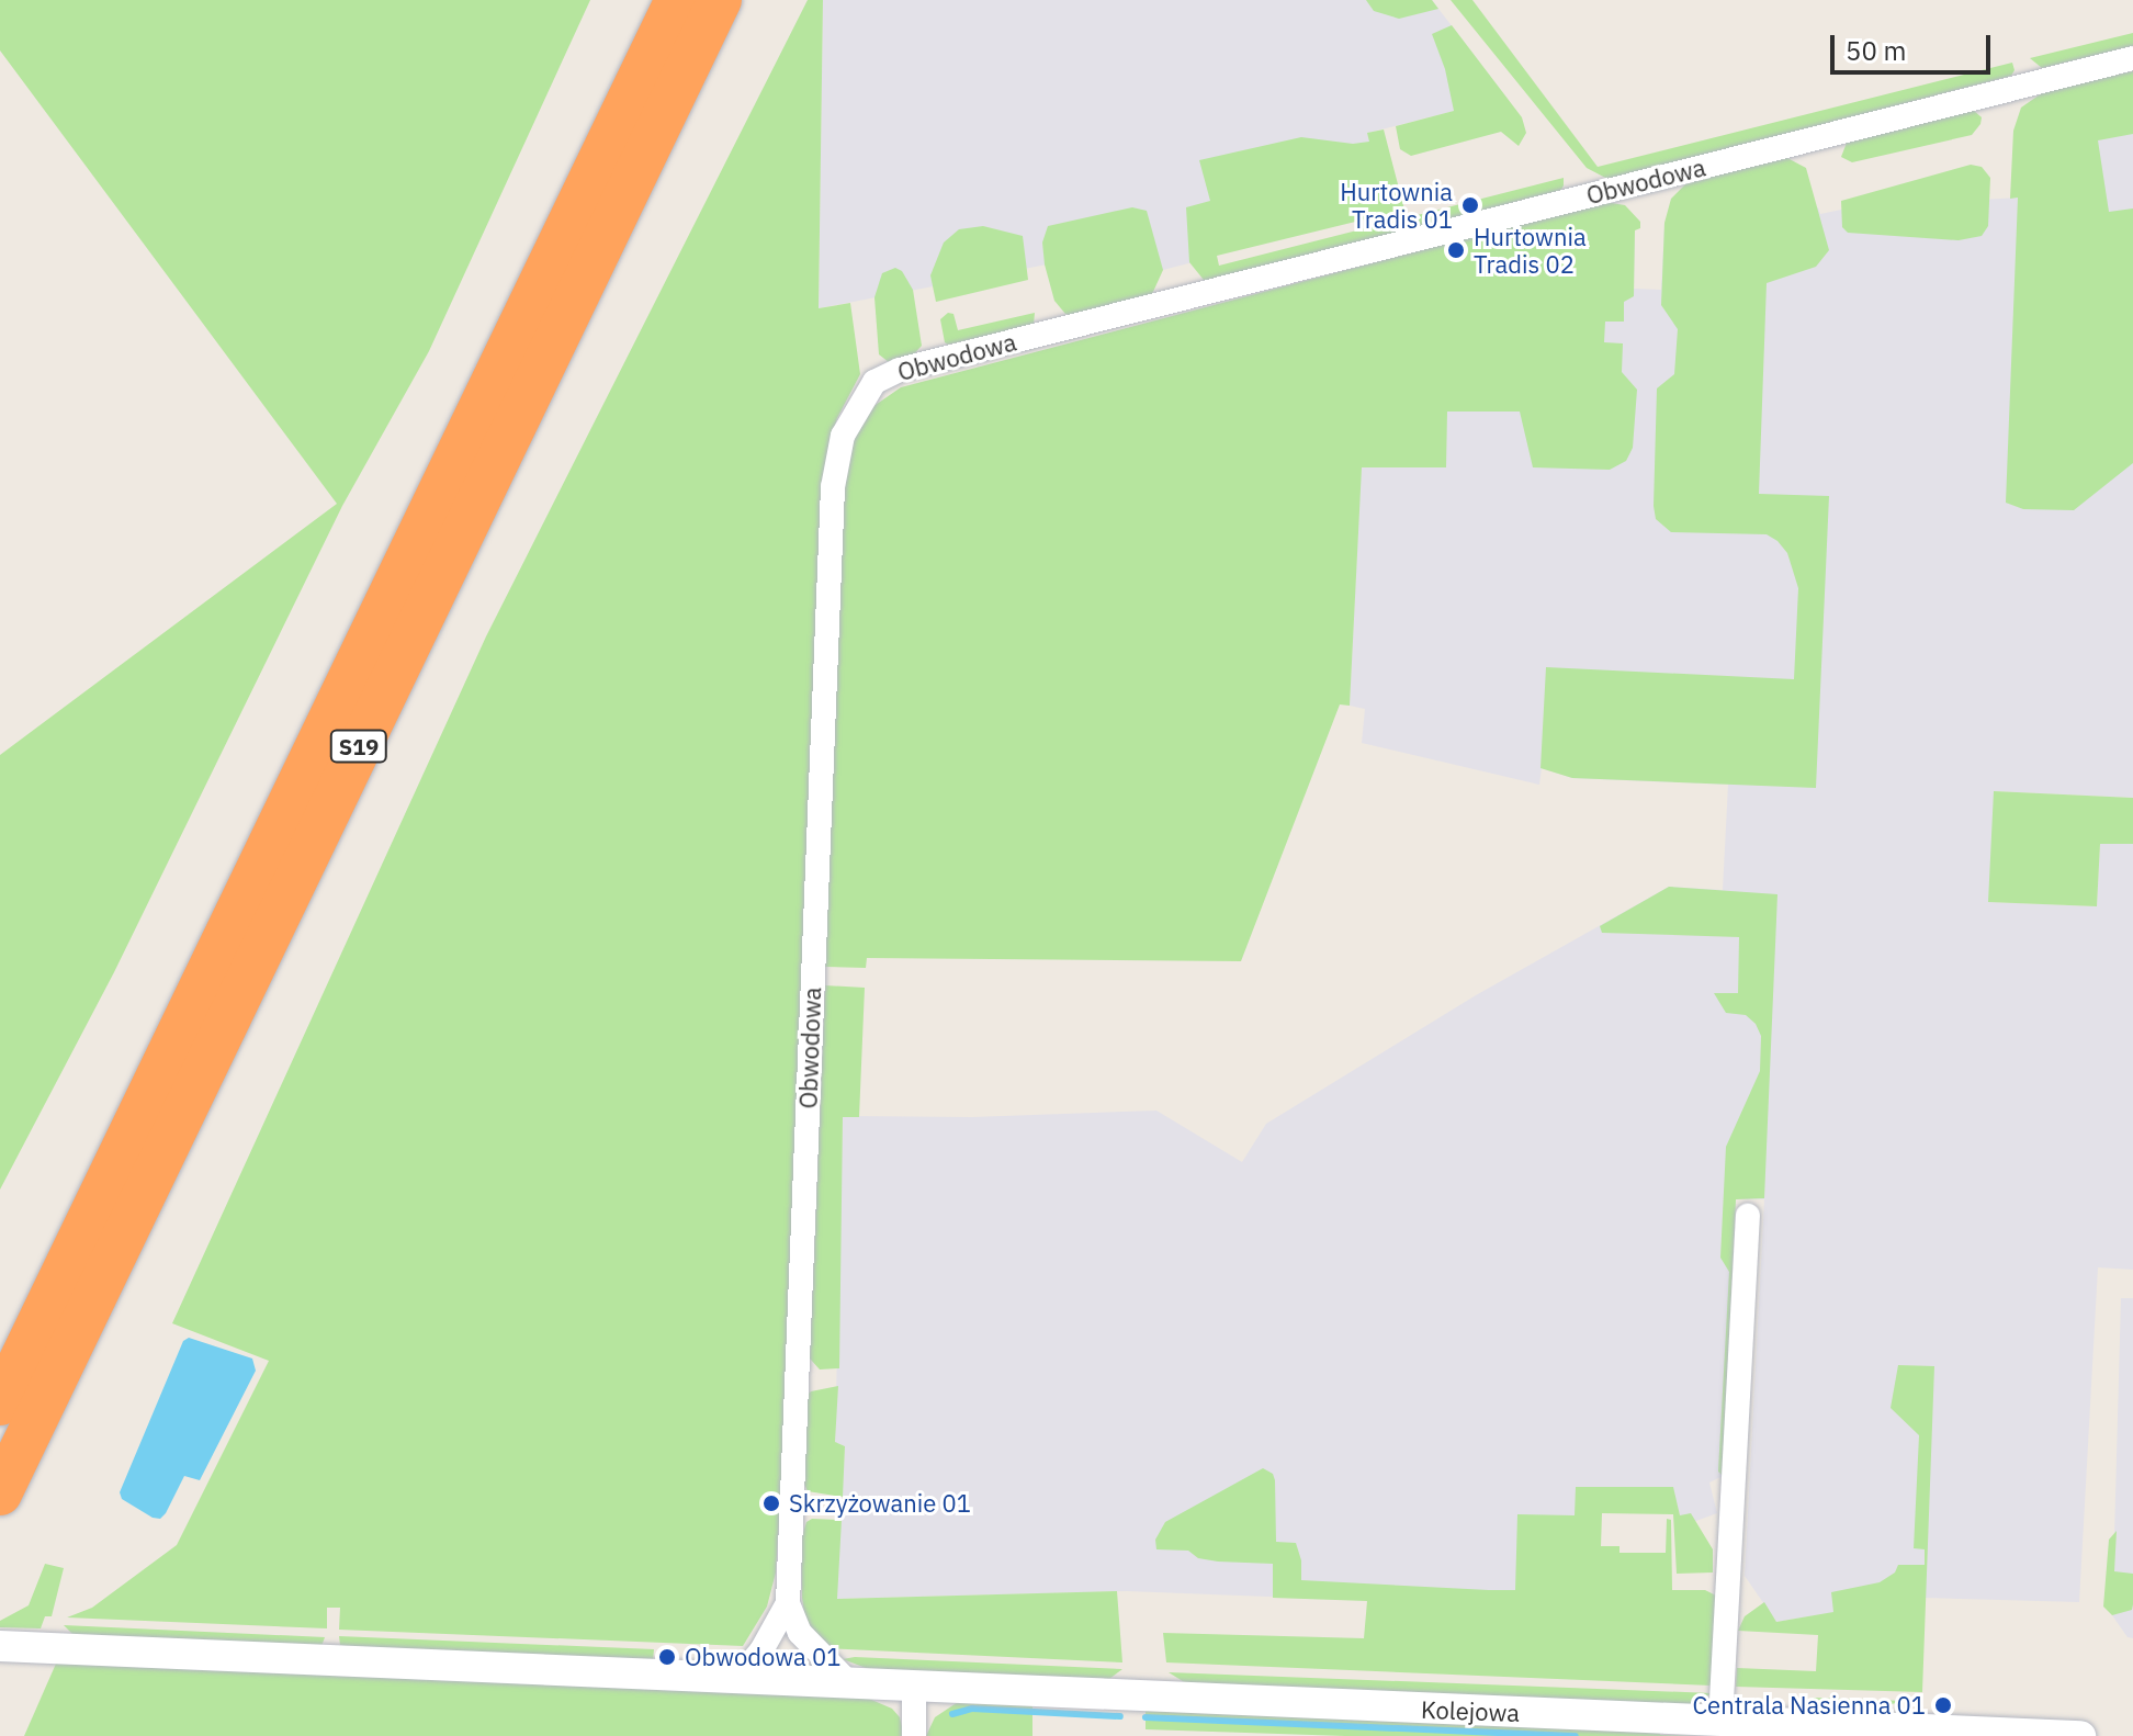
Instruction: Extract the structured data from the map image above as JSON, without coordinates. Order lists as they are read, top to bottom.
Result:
{
  "streets": {
    "highway": ["S19"],
    "street": ["Obwodowa", "Kolejowa"]
  },
  "crossings": [
    ["Obwodowa", "Kolejowa"]
  ],
  "places": [
    "Hurtownia Tradis 01",
    "Hurtownia Tradis 02",
    "Skrzyżowanie 01",
    "Obwodowa 01",
    "Centrala Nasienna 01"
  ],
  "scale_bar": "50 m"
}
